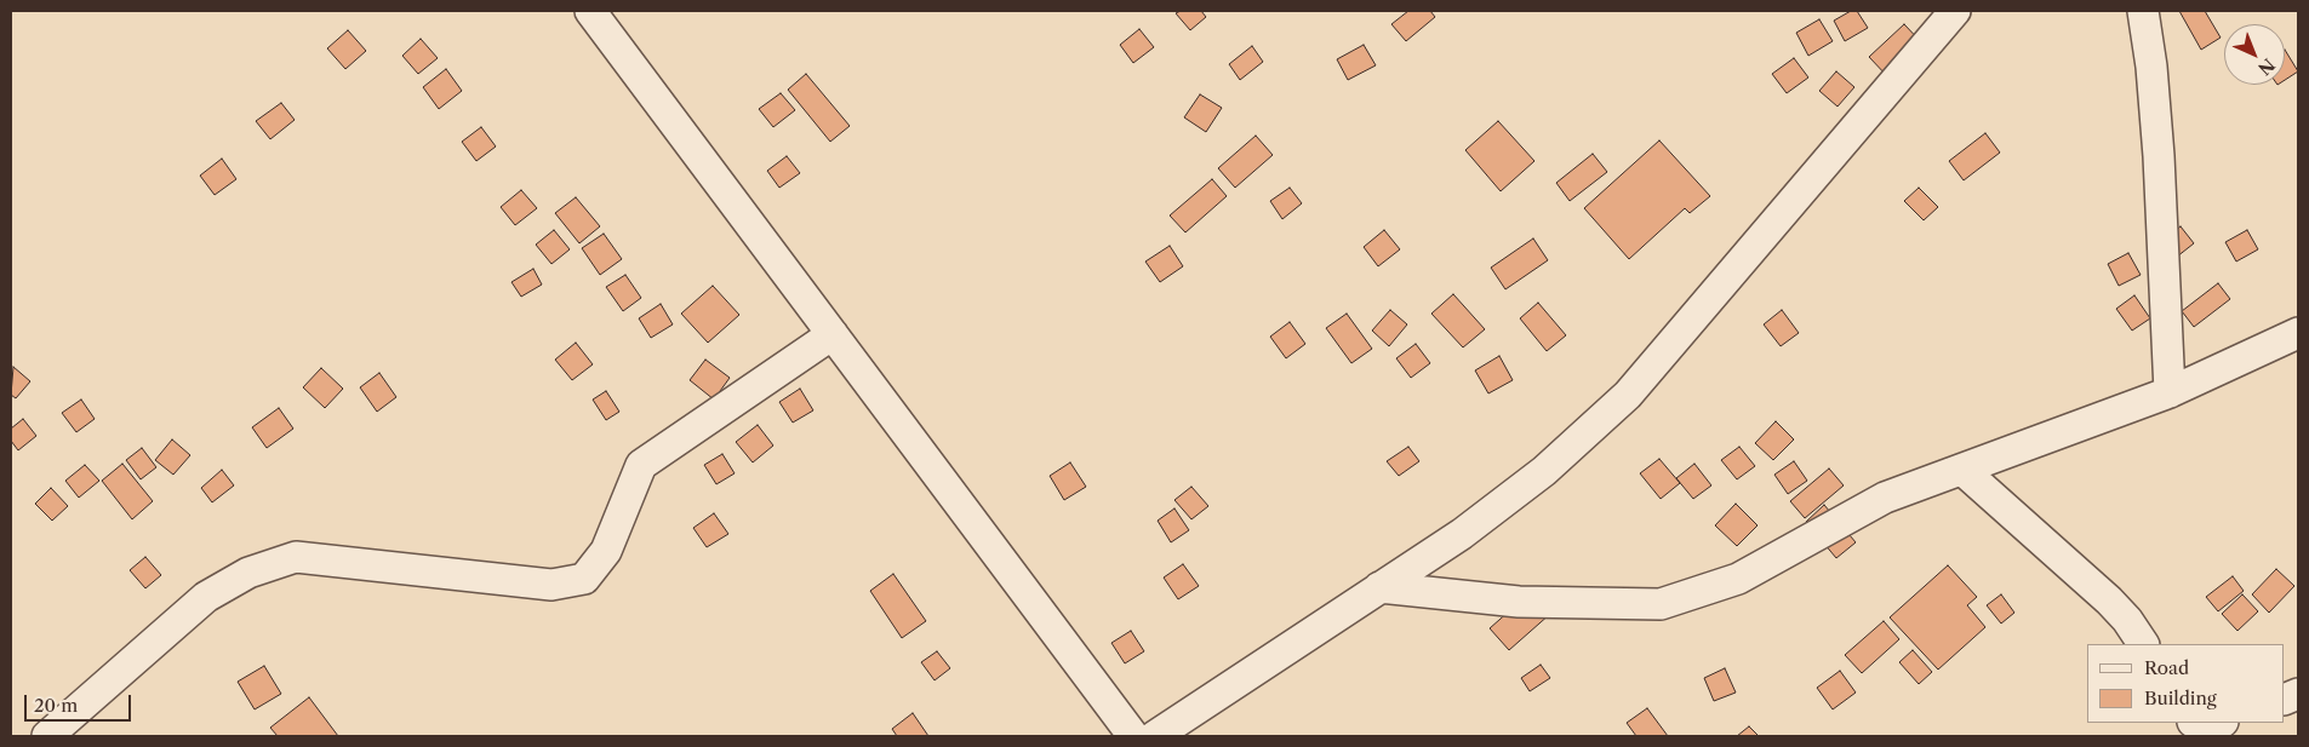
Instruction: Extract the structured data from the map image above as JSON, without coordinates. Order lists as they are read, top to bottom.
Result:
{
  "legend": ["Road", "Building"],
  "scale_bar": "20 m",
  "north": "bottom right"
}
